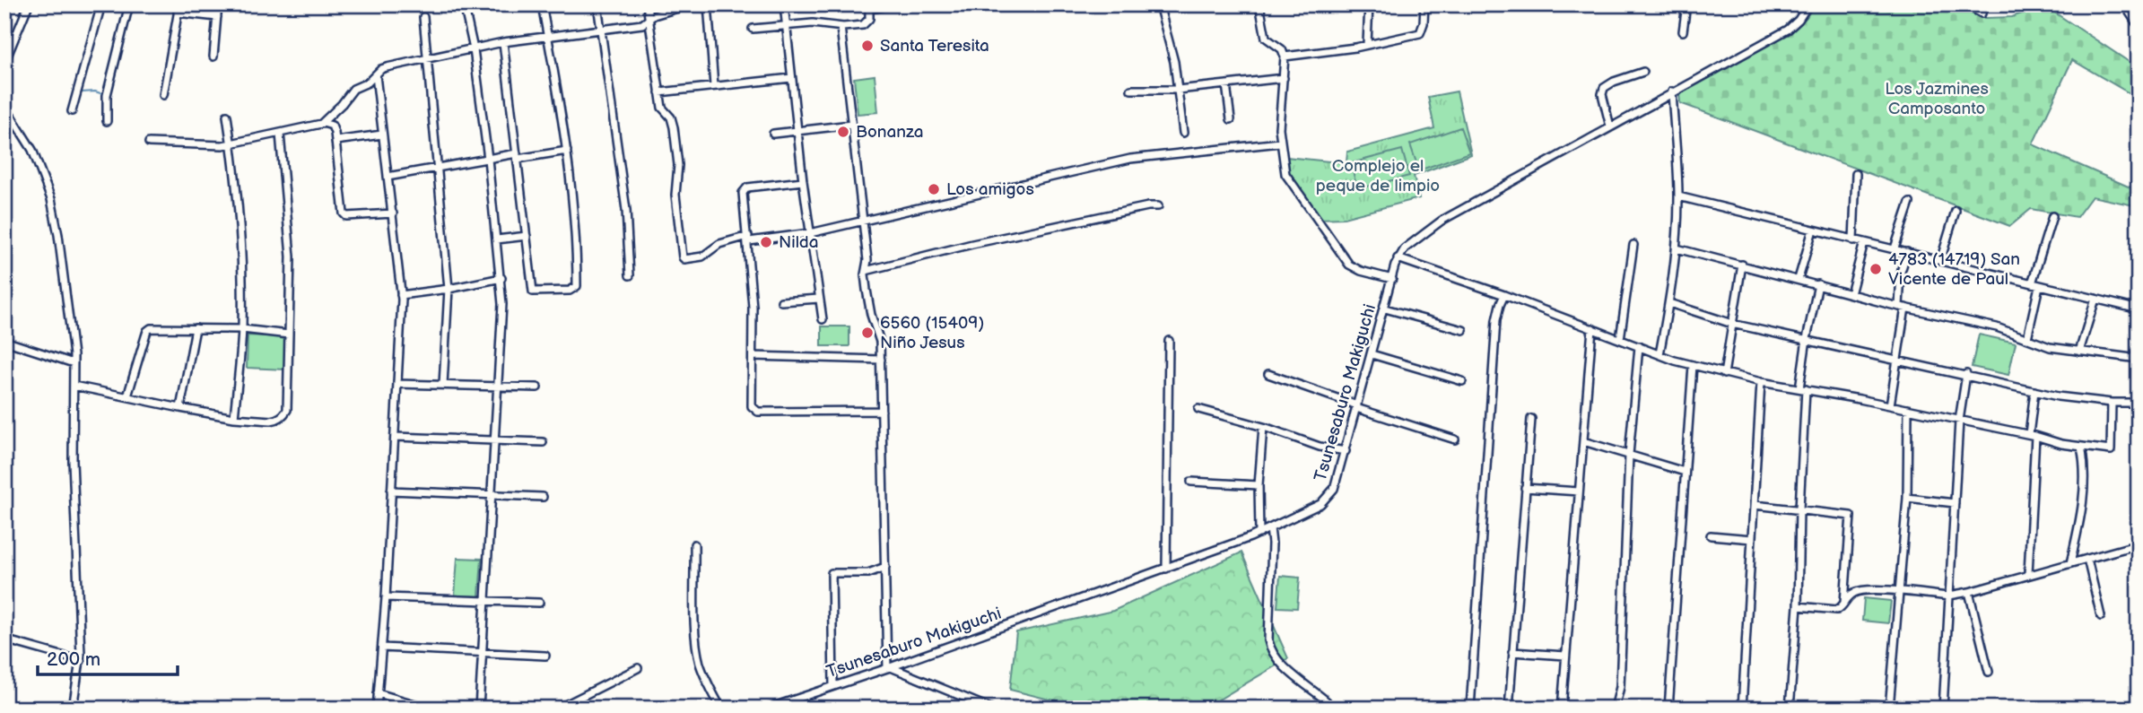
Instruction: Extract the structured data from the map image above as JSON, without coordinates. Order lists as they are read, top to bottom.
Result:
{
  "streets": {
    "street": ["Tsunesaburo Makiguchi"]
  },
  "parks": ["Los Jazmines Camposanto", "Complejo el peque de limpio"],
  "places": [
    "Santa Teresita",
    "Bonanza",
    "Los amigos",
    "Nilda",
    "4783 (14719) San Vicente de Paul",
    "6560 (15409) Niño Jesus"
  ],
  "scale_bar": "200 m"
}
